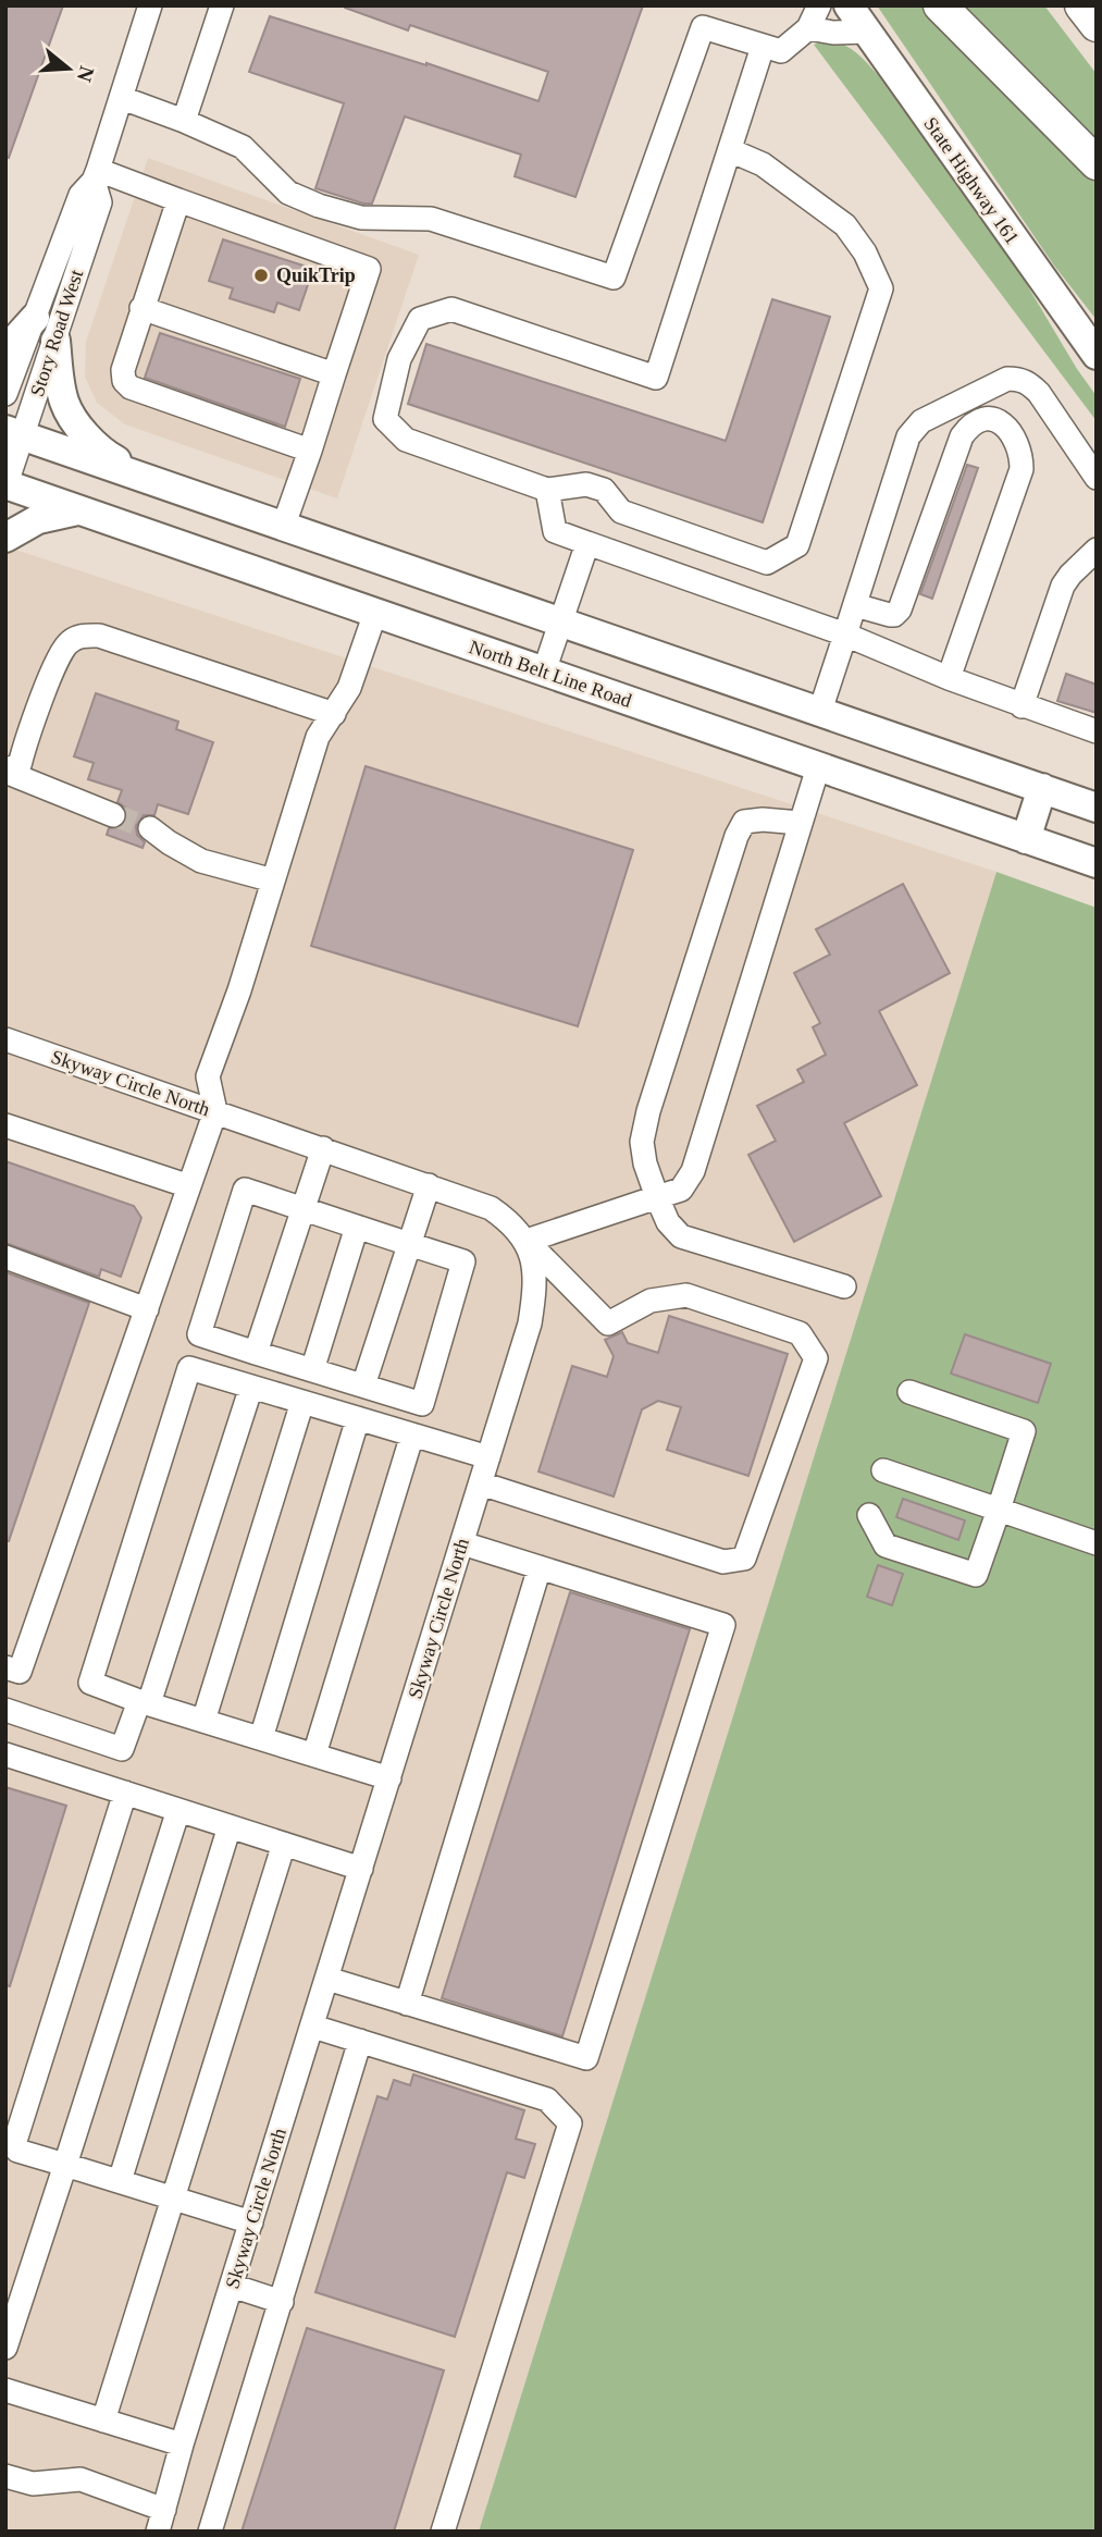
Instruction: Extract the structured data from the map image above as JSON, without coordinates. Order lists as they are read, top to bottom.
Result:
{
  "streets": {
    "main road": ["State Highway 161", "North Belt Line Road"],
    "street": ["Story Road West", "Skyway Circle North"]
  },
  "crossings": [
    ["Story Road West", "North Belt Line Road"]
  ],
  "places": ["QuikTrip"],
  "north": "right"
}
